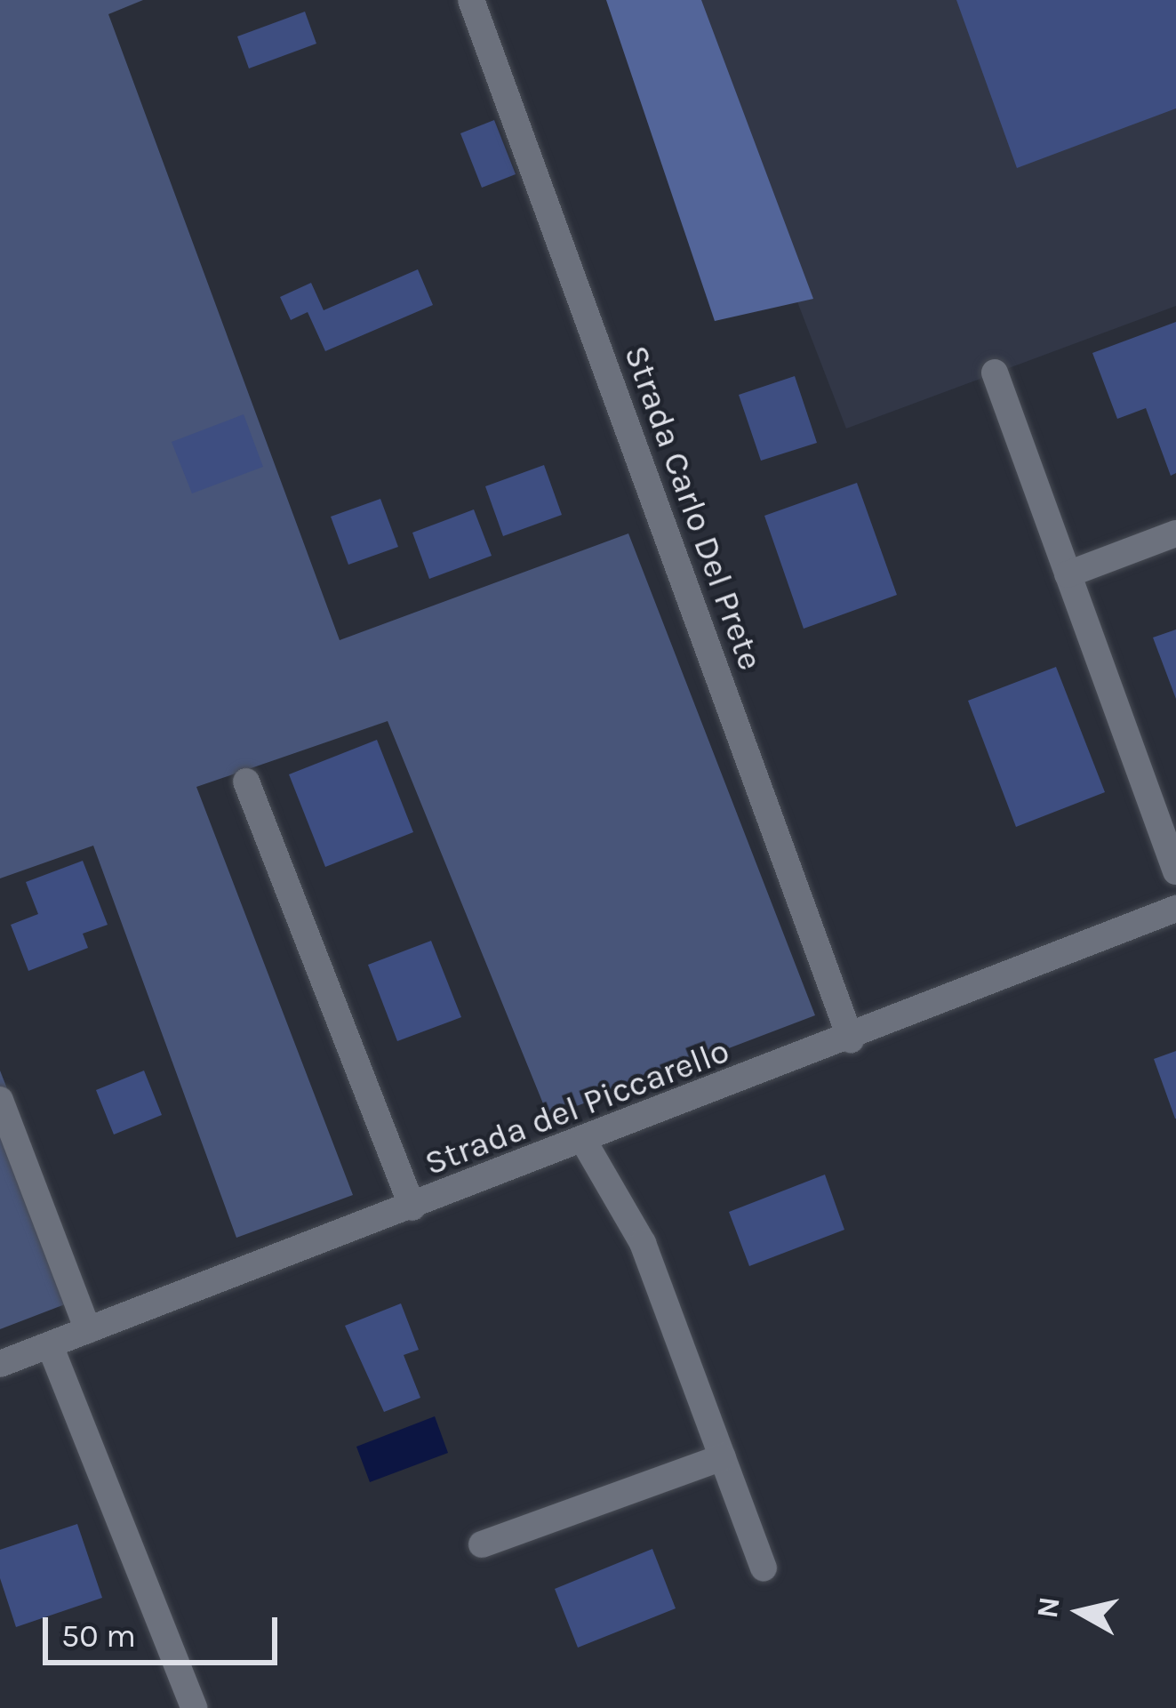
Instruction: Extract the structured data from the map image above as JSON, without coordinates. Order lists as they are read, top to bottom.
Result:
{
  "streets": {
    "street": ["Strada Carlo Del Prete", "Strada del Piccarello"]
  },
  "crossings": [
    ["Strada Carlo Del Prete", "Strada del Piccarello"]
  ],
  "scale_bar": "50 m",
  "north": "left"
}
